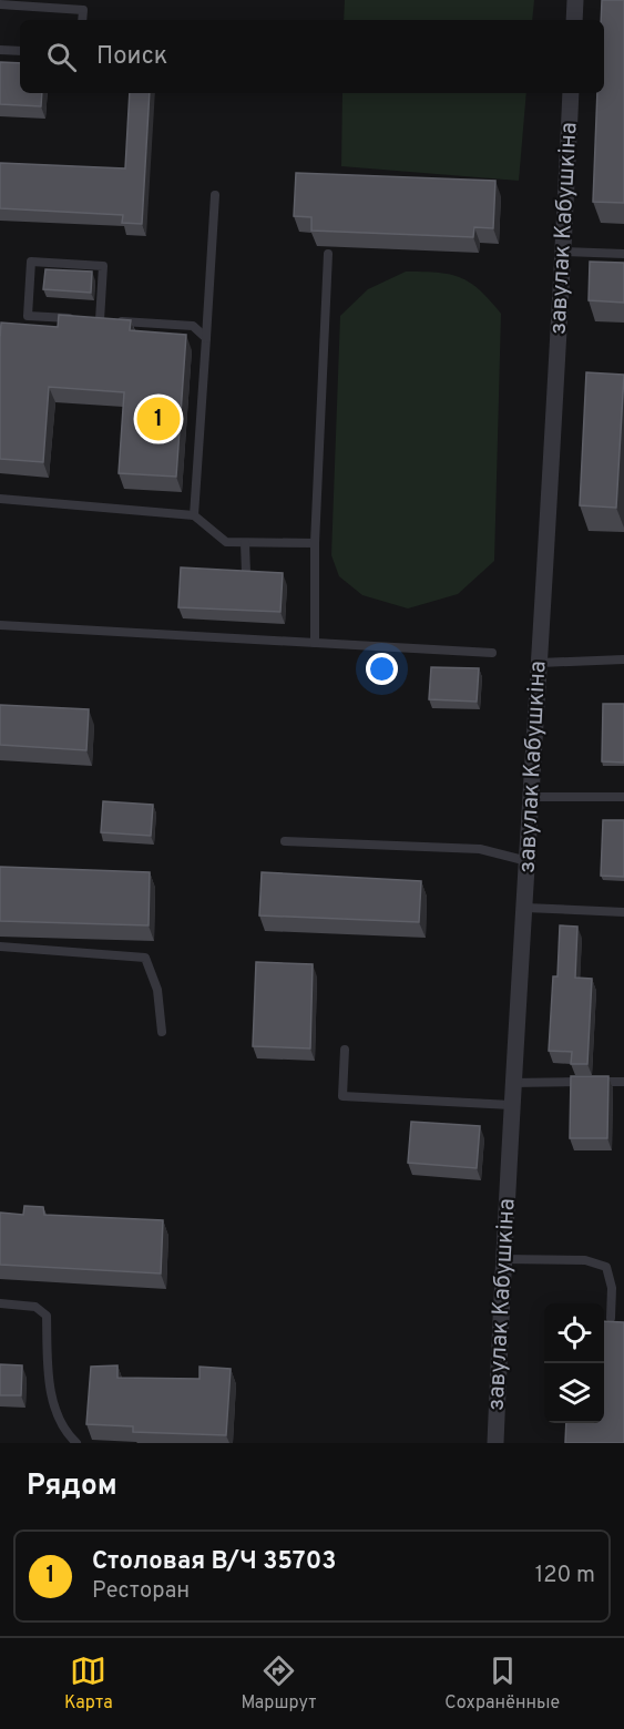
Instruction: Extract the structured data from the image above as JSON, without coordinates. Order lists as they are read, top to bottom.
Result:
{
  "streets": {
    "street": ["завулак Кабушкіна"]
  },
  "page": {
    "search": "Поиск",
    "pins": "1",
    "heading": "Рядом",
    "list": [
      {
        "mark": "1",
        "name": "Столовая В/Ч 35703",
        "note": "Ресторан",
        "value": "120 m"
      }
    ],
    "nav": ["Карта", "Маршрут", "Сохранённые"]
  }
}
